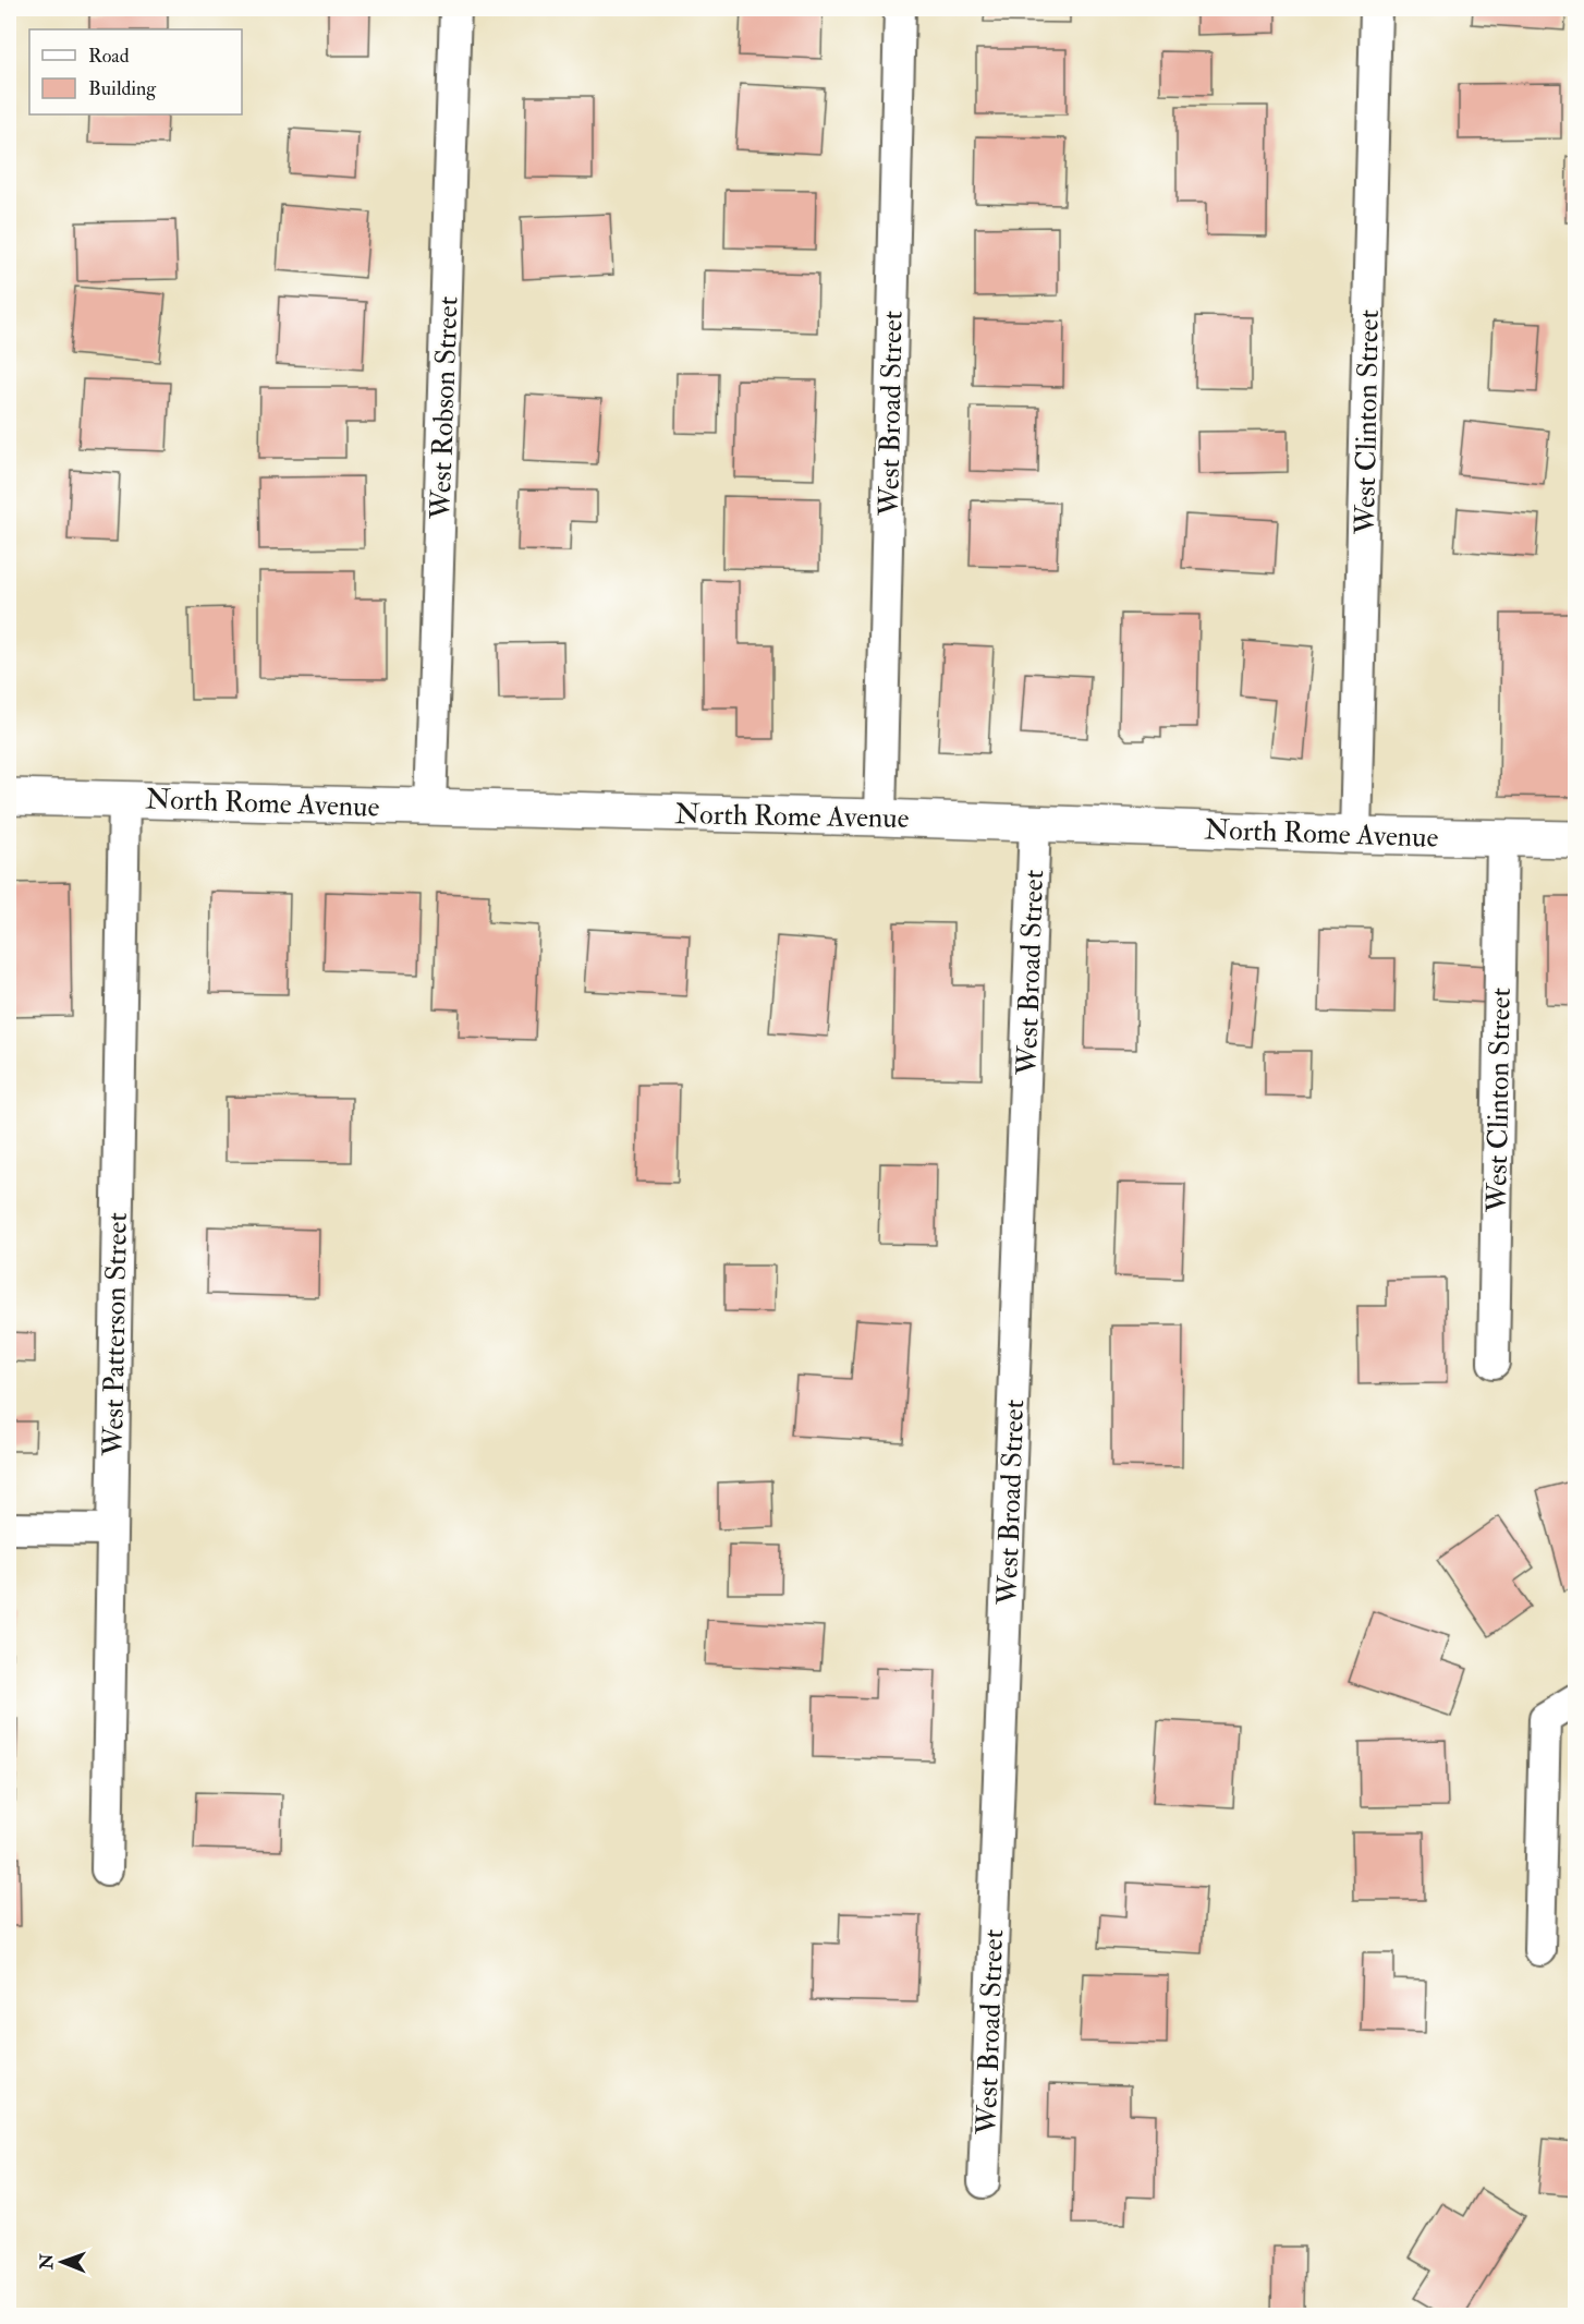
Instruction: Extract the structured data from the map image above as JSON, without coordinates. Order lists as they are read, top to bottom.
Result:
{
  "streets": {
    "street": [
      "West Robson Street",
      "West Broad Street",
      "West Clinton Street",
      "North Rome Avenue",
      "West Patterson Street"
    ]
  },
  "crossings": [
    ["West Robson Street", "North Rome Avenue"],
    ["West Broad Street", "North Rome Avenue"],
    ["West Clinton Street", "North Rome Avenue"],
    ["North Rome Avenue", "West Patterson Street"]
  ],
  "legend": ["Road", "Building"],
  "north": "left"
}
